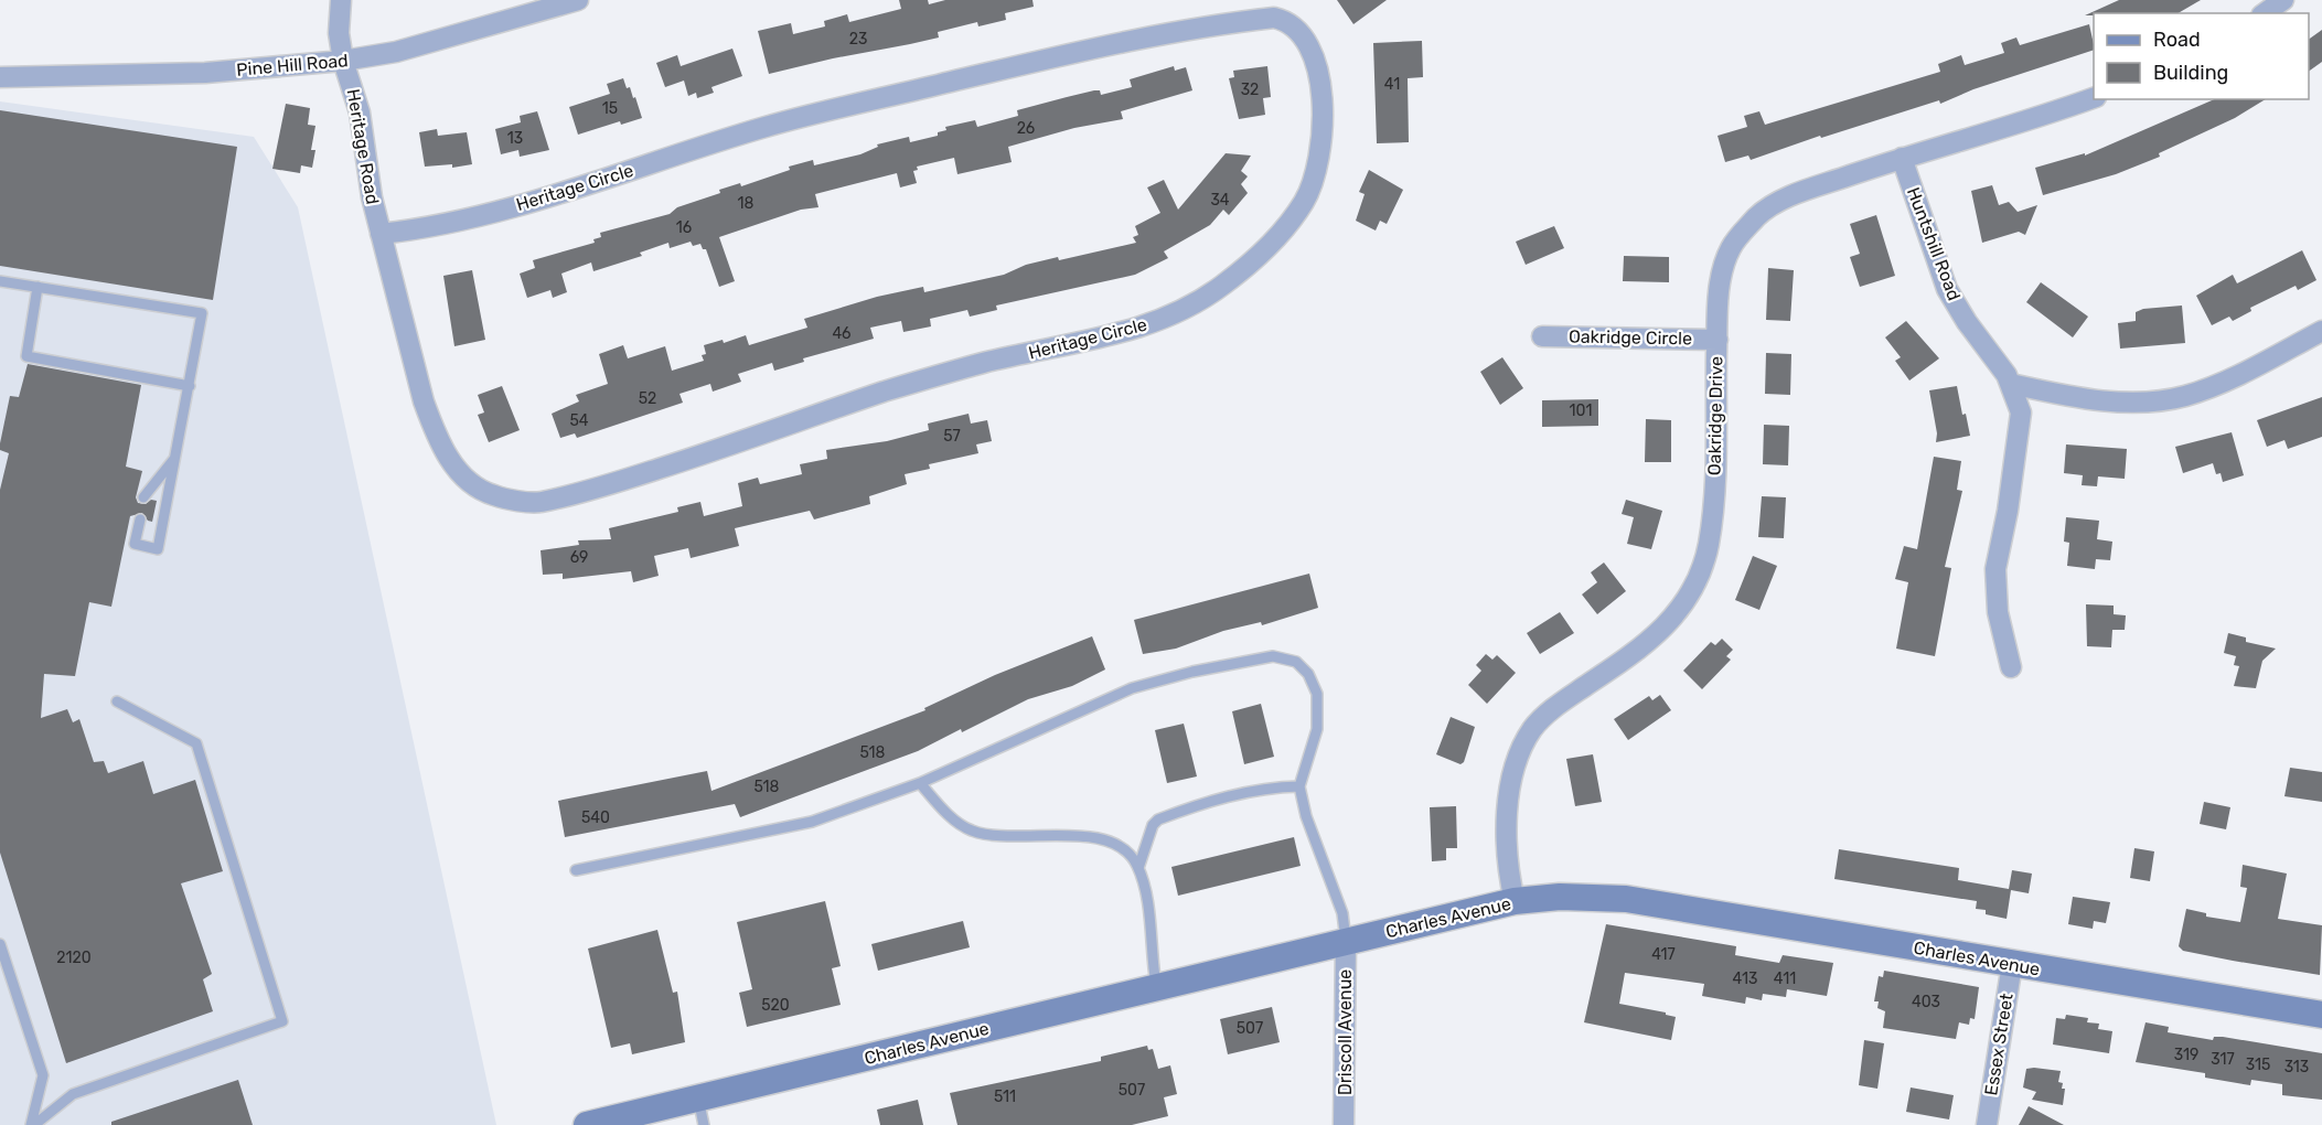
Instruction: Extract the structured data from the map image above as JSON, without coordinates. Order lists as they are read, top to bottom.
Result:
{
  "streets": {
    "street": [
      "Pine Hill Road",
      "Heritage Road",
      "Heritage Circle",
      "Huntshill Road",
      "Oakridge Circle",
      "Oakridge Drive",
      "Charles Avenue",
      "Driscoll Avenue",
      "Essex Street"
    ]
  },
  "crossings": [
    ["Pine Hill Road", "Heritage Road"],
    ["Heritage Road", "Heritage Circle"],
    ["Huntshill Road", "Oakridge Drive"],
    ["Oakridge Circle", "Oakridge Drive"],
    ["Oakridge Drive", "Charles Avenue"],
    ["Charles Avenue", "Driscoll Avenue"],
    ["Charles Avenue", "Essex Street"]
  ],
  "house_numbers": [
    "23",
    "41",
    "32",
    "15",
    "26",
    "13",
    "34",
    "18",
    "16",
    "46",
    "52",
    "101",
    "54",
    "57",
    "69",
    "518",
    "518",
    "540",
    "417",
    "2120",
    "413",
    "411",
    "403",
    "520",
    "507",
    "319",
    "317",
    "315",
    "313",
    "507",
    "511"
  ],
  "legend": ["Road", "Building"]
}
